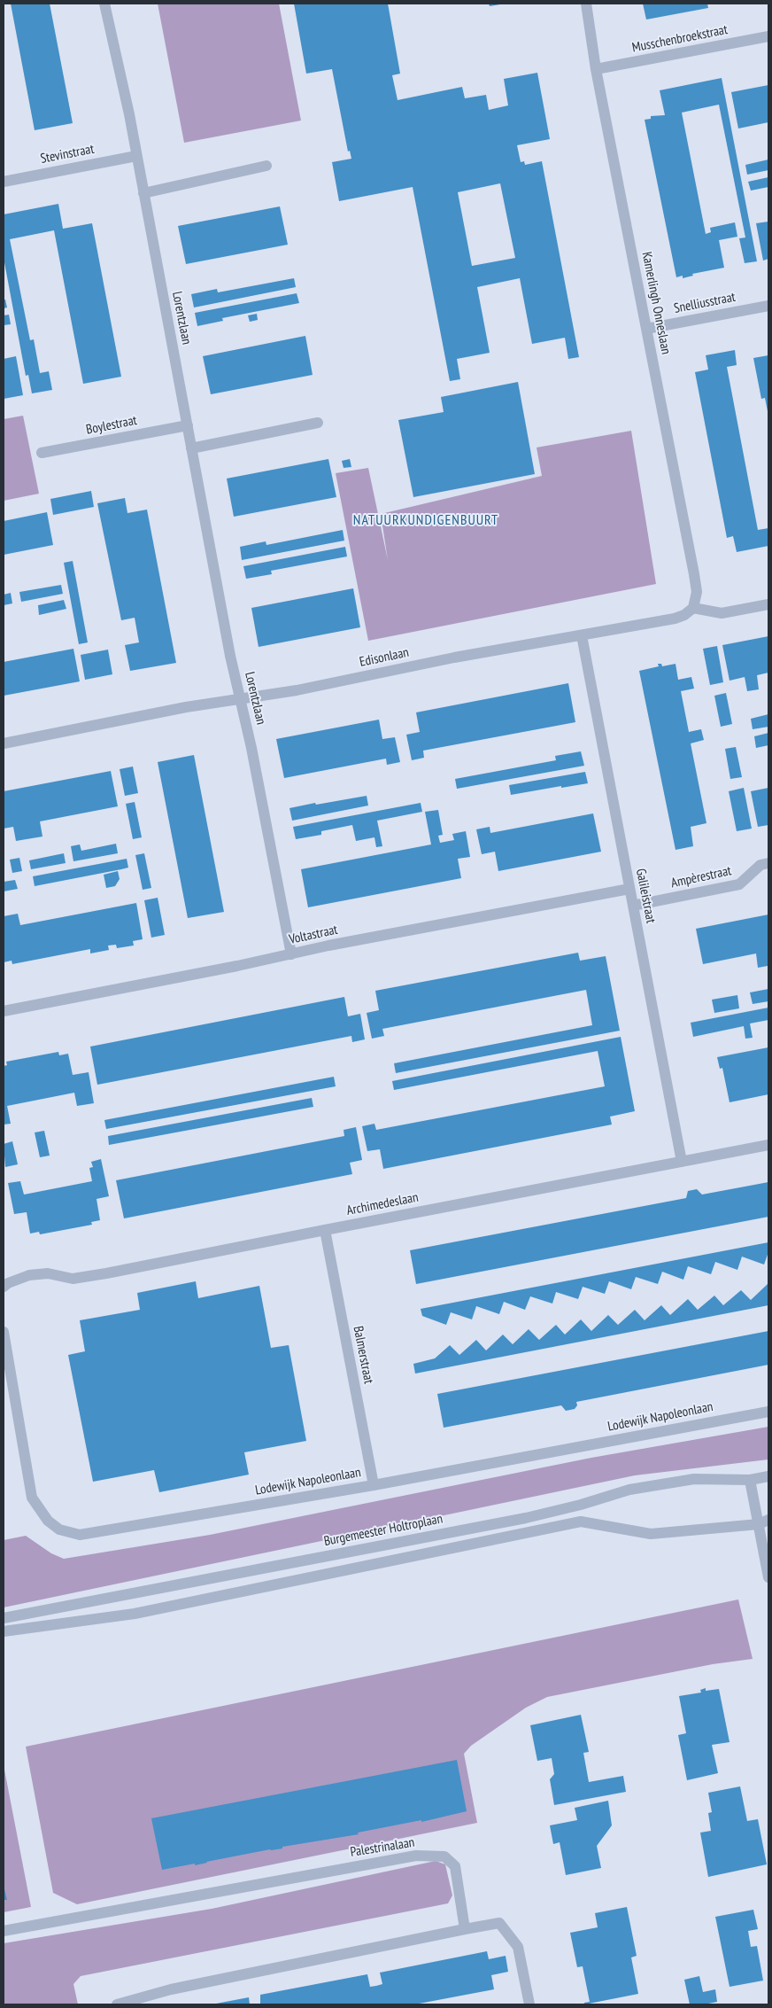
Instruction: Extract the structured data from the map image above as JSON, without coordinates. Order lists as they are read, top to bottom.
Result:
{
  "streets": {
    "street": [
      "Musschenbroekstraat",
      "Stevinstraat",
      "Kamerlingh Onneslaan",
      "Snelliusstraat",
      "Lorentzlaan",
      "Boylestraat",
      "Edisonlaan",
      "Ampèrestraat",
      "Galileistraat",
      "Voltastraat",
      "Archimedeslaan",
      "Balmerstraat",
      "Lodewijk Napoleonlaan",
      "Burgemeester Holtroplaan",
      "Palestrinalaan"
    ]
  },
  "crossings": [
    ["Musschenbroekstraat", "Kamerlingh Onneslaan"],
    ["Stevinstraat", "Lorentzlaan"],
    ["Kamerlingh Onneslaan", "Snelliusstraat"],
    ["Kamerlingh Onneslaan", "Edisonlaan"],
    ["Lorentzlaan", "Boylestraat"],
    ["Lorentzlaan", "Edisonlaan"],
    ["Lorentzlaan", "Voltastraat"],
    ["Edisonlaan", "Galileistraat"],
    ["Ampèrestraat", "Galileistraat"],
    ["Galileistraat", "Voltastraat"],
    ["Galileistraat", "Archimedeslaan"],
    ["Archimedeslaan", "Balmerstraat"],
    ["Balmerstraat", "Lodewijk Napoleonlaan"]
  ],
  "districts": ["NATUURKUNDIGENBUURT"]
}
